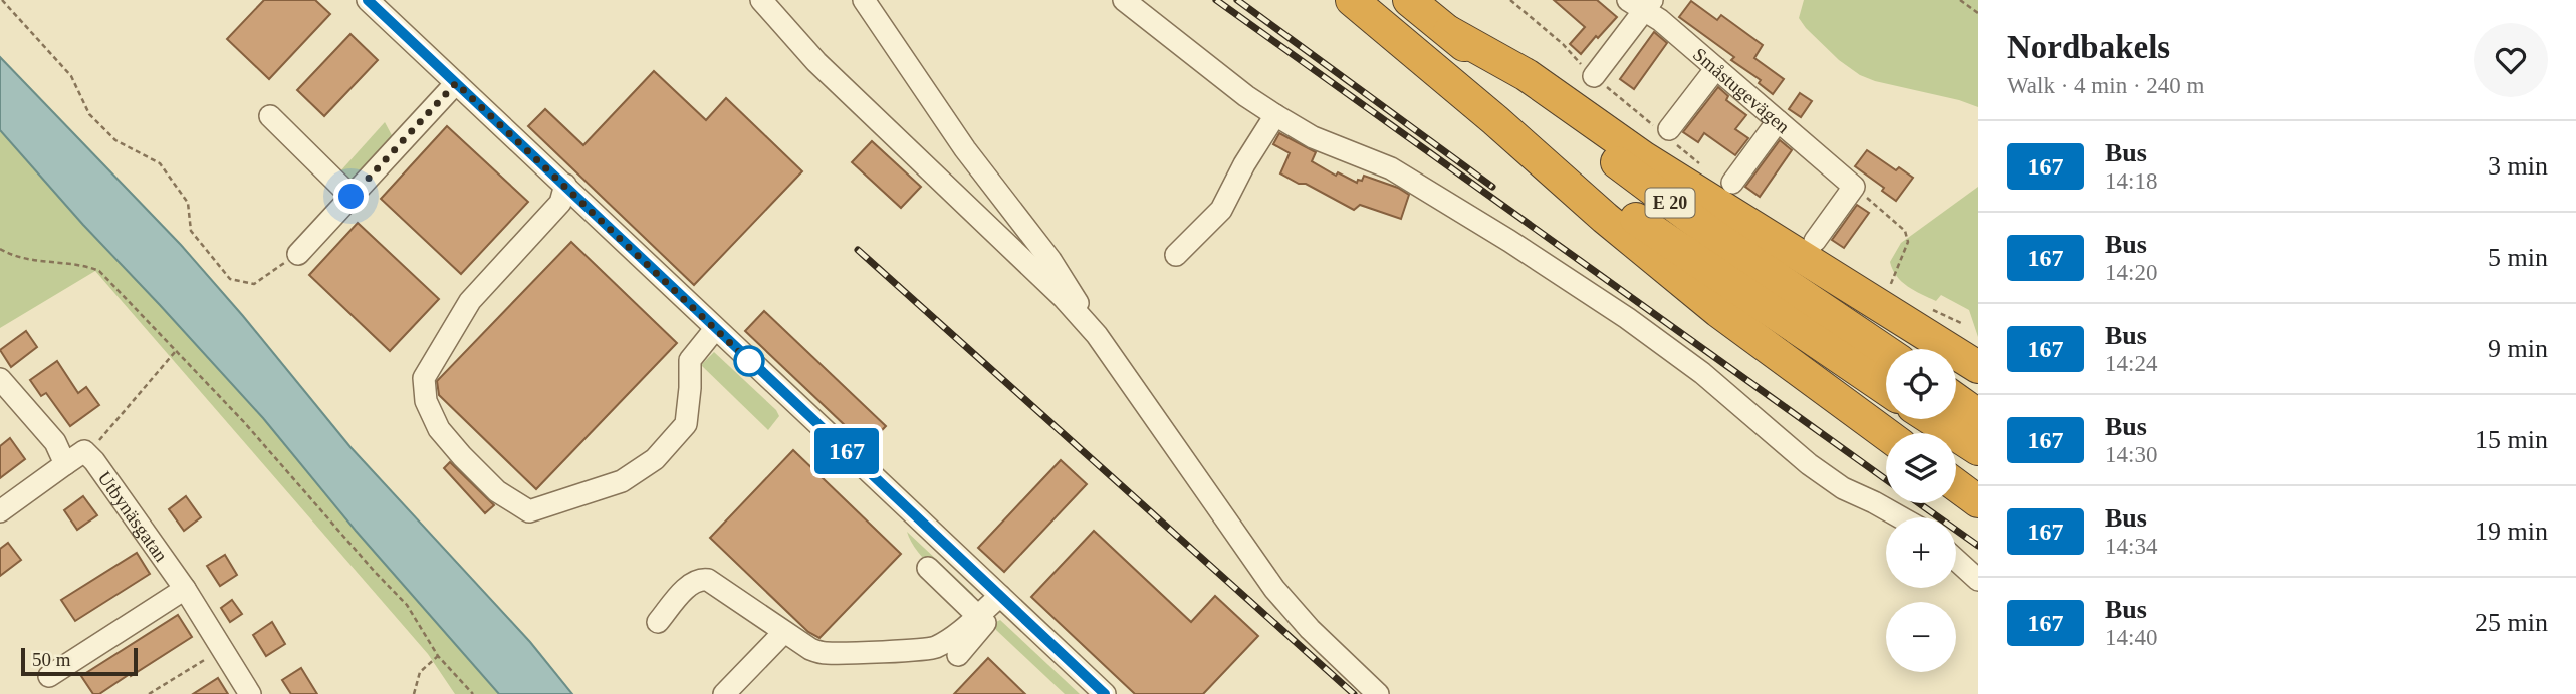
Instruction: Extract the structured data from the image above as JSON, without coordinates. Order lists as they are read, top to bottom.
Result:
{
  "streets": {
    "highway": ["E 20"],
    "street": ["Småstugevägen", "Utbynäsgatan"]
  },
  "lines": ["bus line 167"],
  "scale_bar": "50 m",
  "page": {
    "on_map": "167",
    "heading": ["Nordbakels", "Walk · 4 min · 240 m"],
    "list": [
      {
        "mark": "167",
        "name": "Bus",
        "note": "14:18",
        "value": "3 min"
      },
      {
        "mark": "167",
        "name": "Bus",
        "note": "14:20",
        "value": "5 min"
      },
      {
        "mark": "167",
        "name": "Bus",
        "note": "14:24",
        "value": "9 min"
      },
      {
        "mark": "167",
        "name": "Bus",
        "note": "14:30",
        "value": "15 min"
      },
      {
        "mark": "167",
        "name": "Bus",
        "note": "14:34",
        "value": "19 min"
      },
      {
        "mark": "167",
        "name": "Bus",
        "note": "14:40",
        "value": "25 min"
      }
    ],
    "map_buttons": ["+", "−"],
    "scale": "50 m"
  }
}
